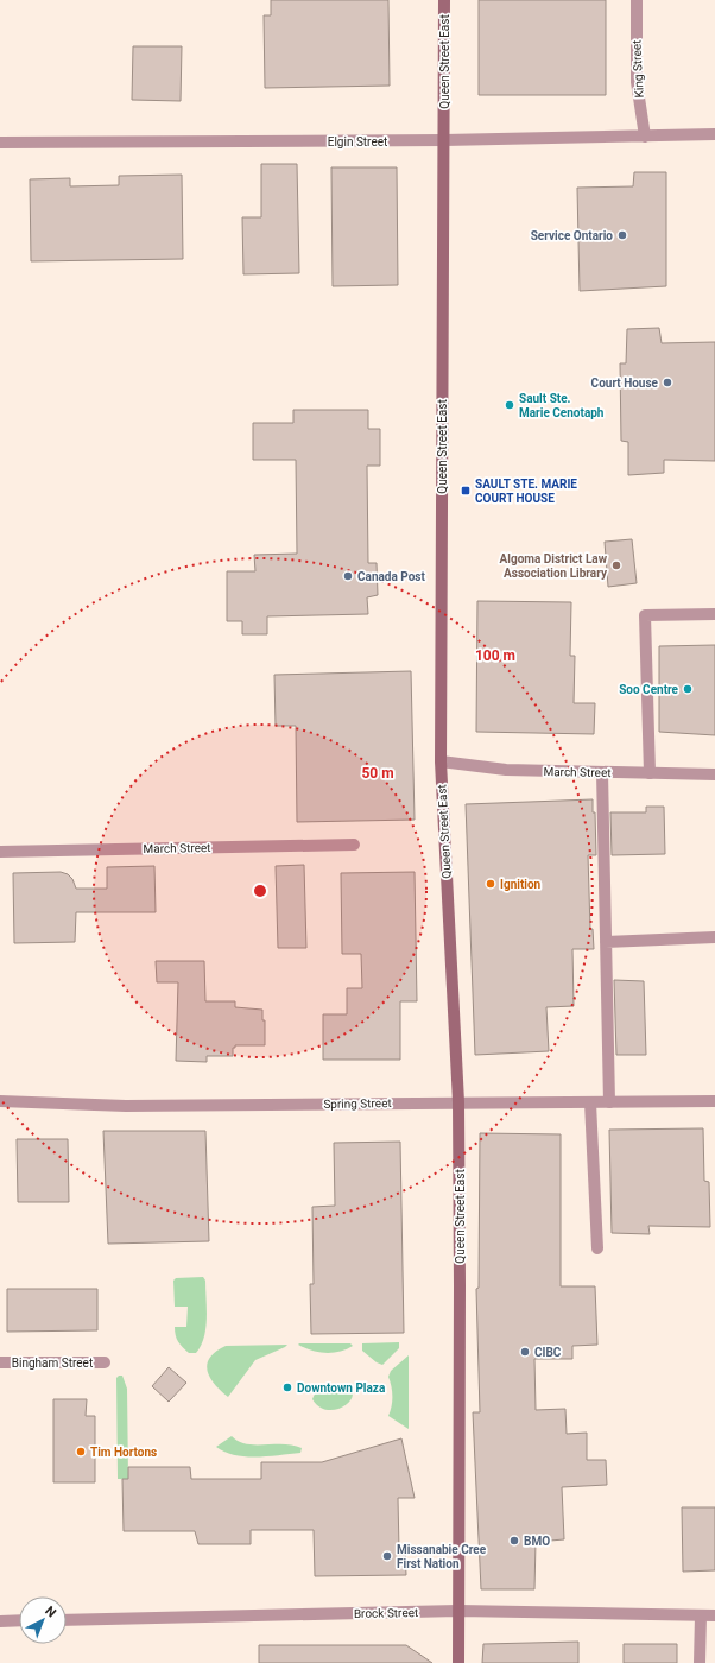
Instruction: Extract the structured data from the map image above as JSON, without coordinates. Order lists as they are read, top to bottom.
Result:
{
  "streets": {
    "main road": ["Queen Street East"],
    "street": [
      "King Street",
      "Elgin Street",
      "March Street",
      "Spring Street",
      "Bingham Street",
      "Brock Street"
    ]
  },
  "crossings": [
    ["Queen Street East", "Elgin Street"],
    ["Queen Street East", "March Street"],
    ["Queen Street East", "Spring Street"],
    ["Queen Street East", "Brock Street"],
    ["King Street", "Elgin Street"]
  ],
  "places": {
    "other": [
      "Service Ontario",
      "Court House",
      "Sault Ste. Marie Cenotaph",
      "Algoma District Law Association Library",
      "Canada Post",
      "Soo Centre",
      "Ignition",
      "CIBC",
      "Downtown Plaza",
      "Tim Hortons",
      "BMO",
      "Missanabie Cree First Nation"
    ],
    "transit": ["SAULT STE. MARIE COURT HOUSE"]
  },
  "north": "top right",
  "rings": ["100 m", "50 m"]
}
